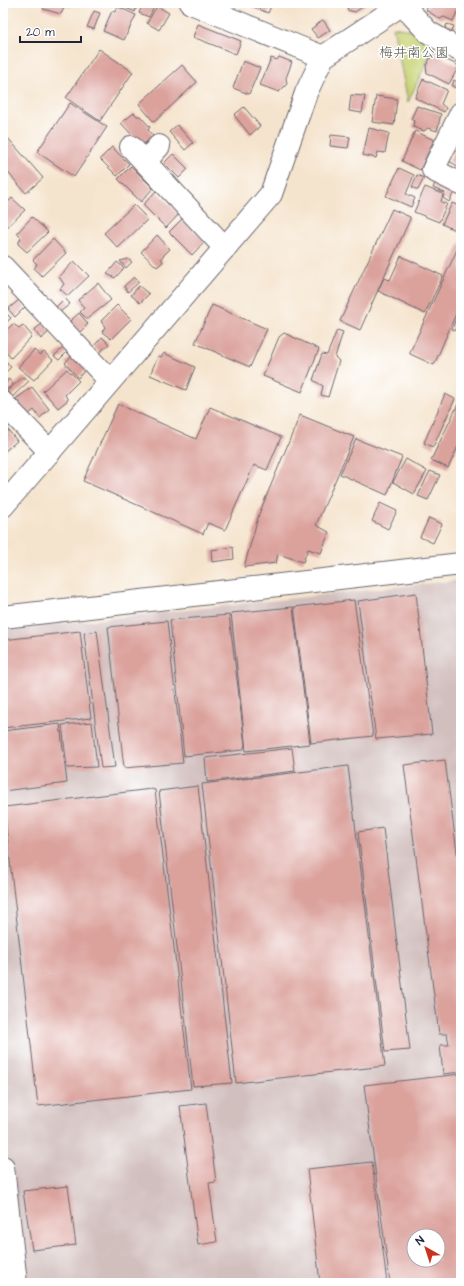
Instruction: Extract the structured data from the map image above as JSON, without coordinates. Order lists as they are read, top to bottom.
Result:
{
  "parks": ["梅井南公園"],
  "scale_bar": "20 m",
  "north": "top left"
}
